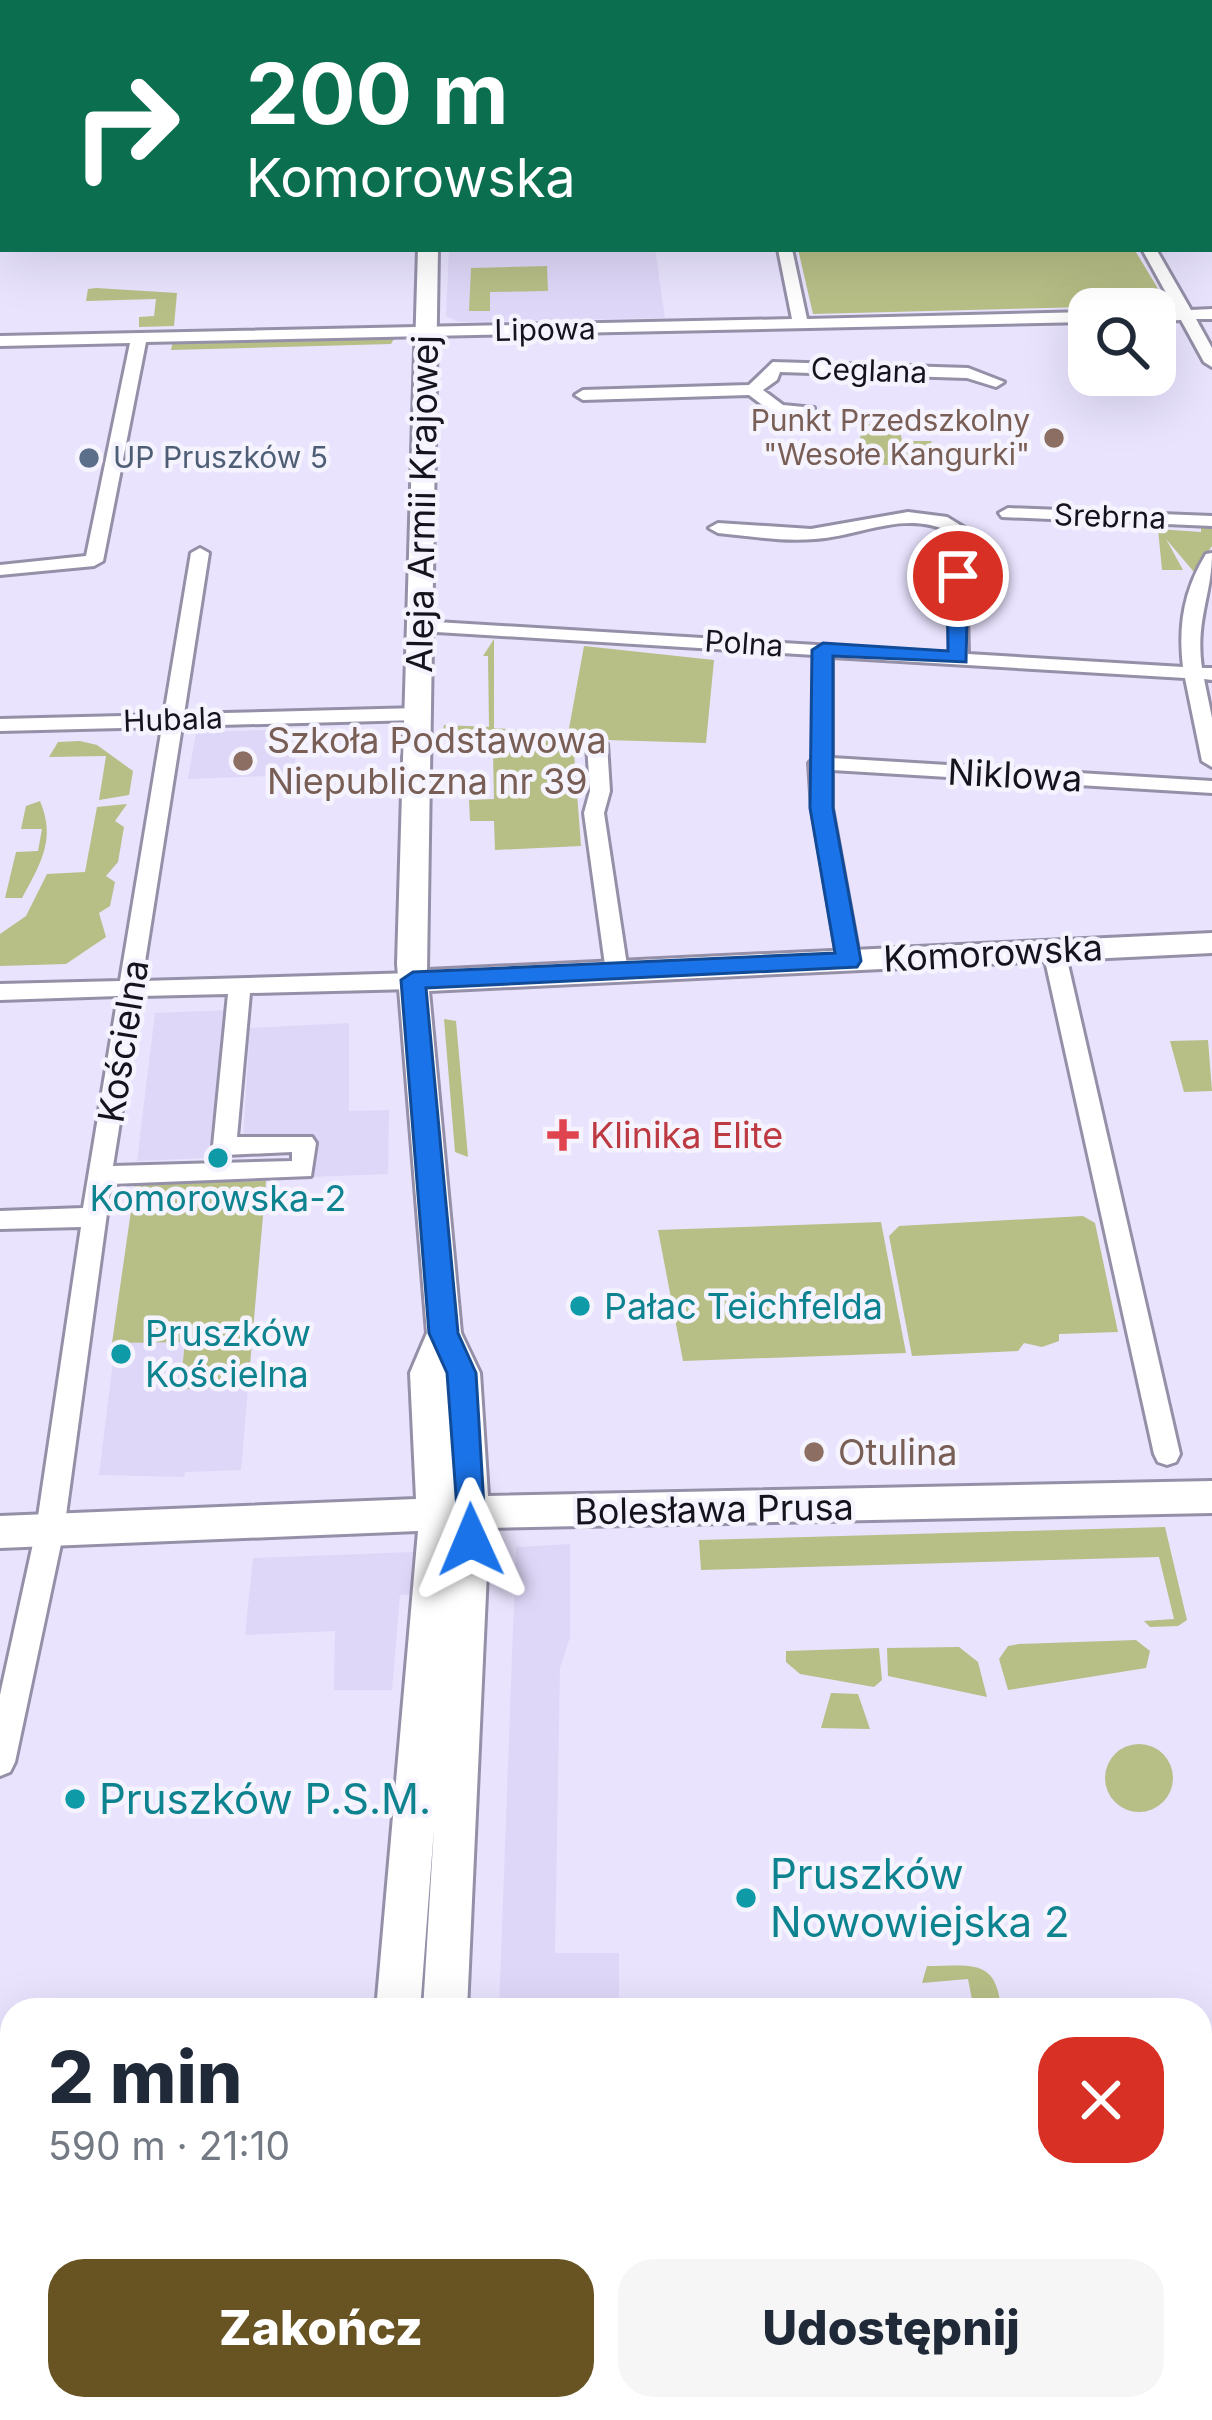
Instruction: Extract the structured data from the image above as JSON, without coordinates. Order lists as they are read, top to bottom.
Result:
{
  "streets": {
    "street": [
      "Lipowa",
      "Ceglana",
      "Aleja Armii Krajowej",
      "Srebrna",
      "Polna",
      "Hubala",
      "Niklowa",
      "Komorowska",
      "Kościelna",
      "Bolesława Prusa"
    ]
  },
  "crossings": [
    ["Lipowa", "Aleja Armii Krajowej"],
    ["Aleja Armii Krajowej", "Polna"],
    ["Aleja Armii Krajowej", "Hubala"],
    ["Aleja Armii Krajowej", "Komorowska"],
    ["Aleja Armii Krajowej", "Bolesława Prusa"],
    ["Hubala", "Kościelna"],
    ["Kościelna", "Bolesława Prusa"]
  ],
  "places": {
    "other": [
      "Punkt Przedszkolny \"Wesołe Kangurki\"",
      "UP Pruszków 5",
      "Szkoła Podstawowa Niepubliczna nr 39",
      "Komorowska-2",
      "Pałac Teichfelda",
      "Pruszków Kościelna",
      "Otulina",
      "Pruszków P.S.M.",
      "Pruszków Nowowiejska 2"
    ],
    "health": ["Klinika Elite"]
  },
  "page": {
    "turn": ["200 m", "Komorowska"],
    "heading": ["2 min", "590 m · 21:10"],
    "buttons": ["Zakończ", "Udostępnij"]
  }
}
